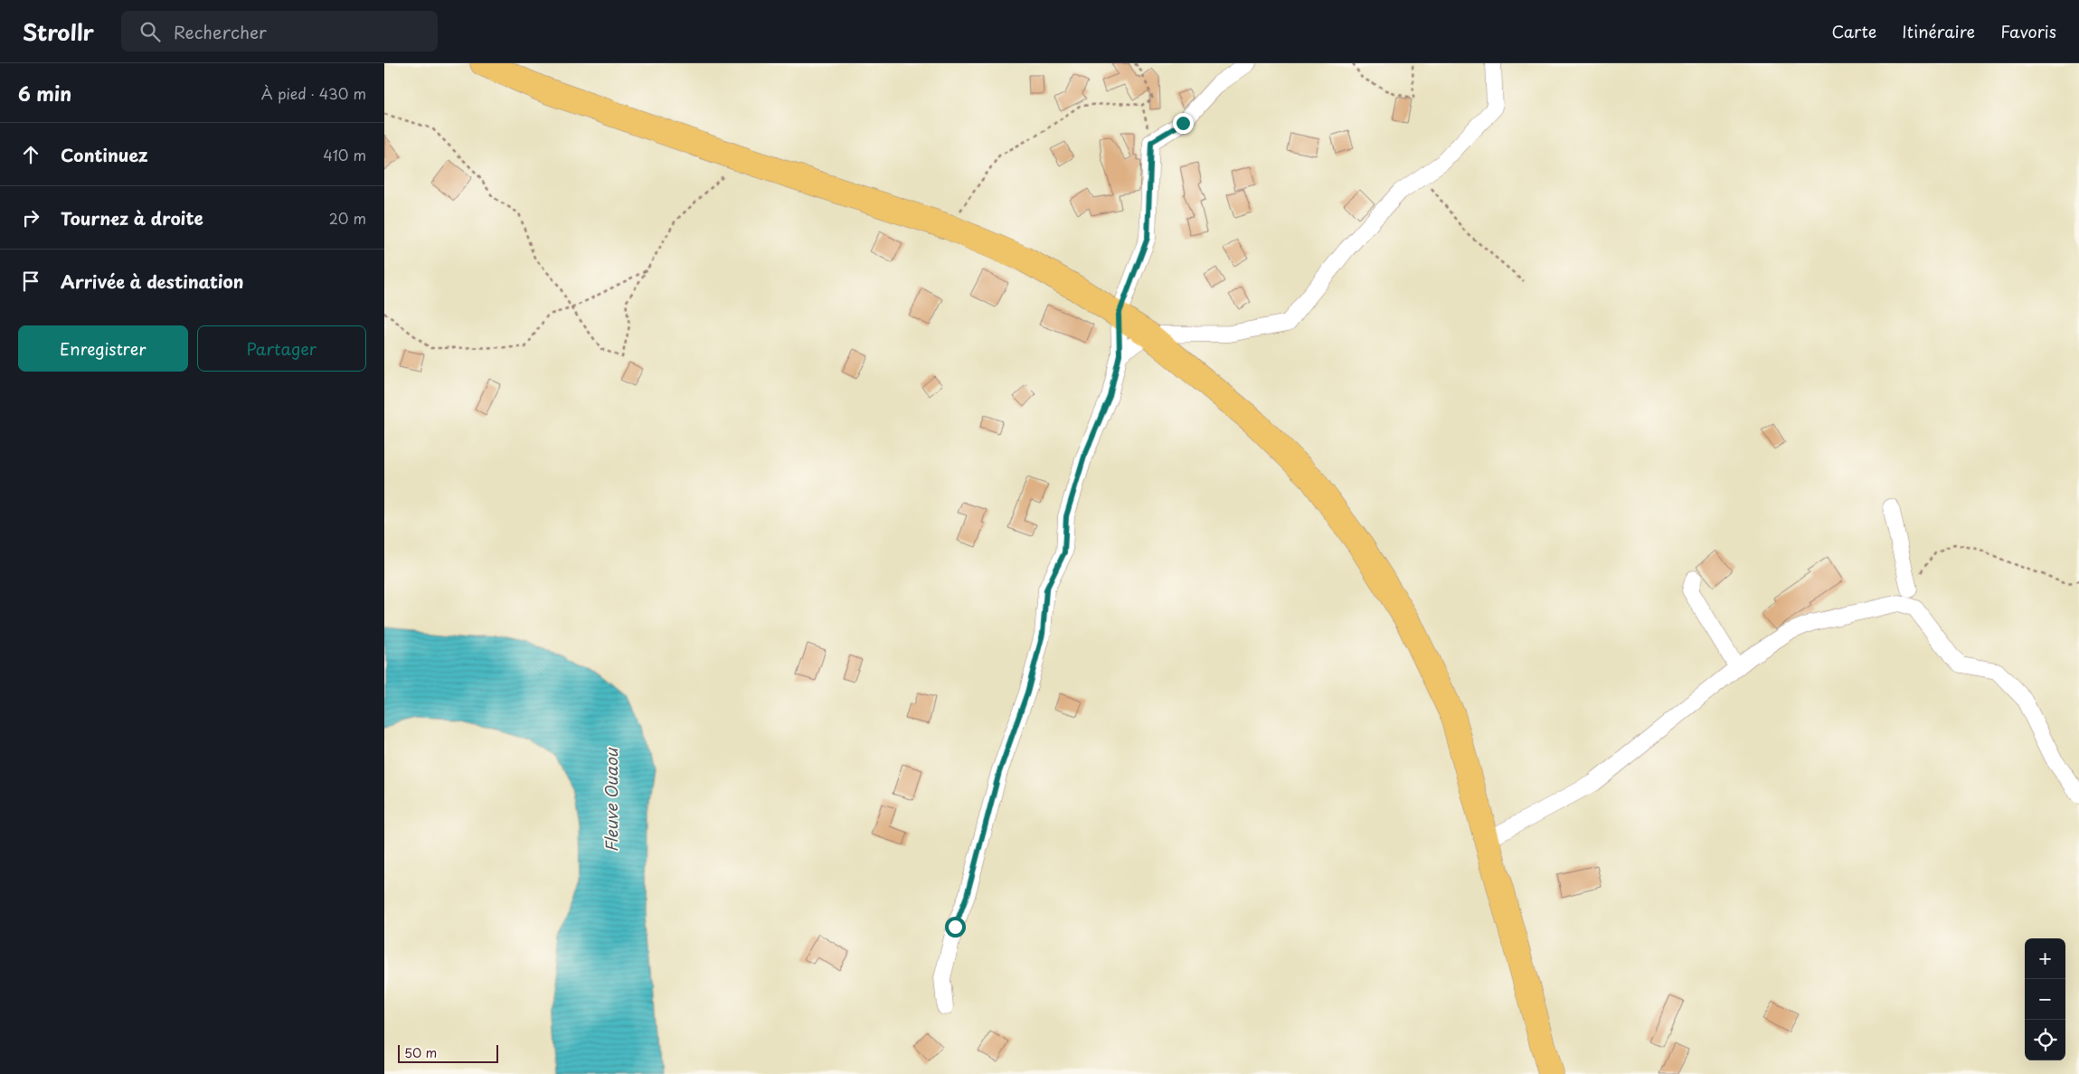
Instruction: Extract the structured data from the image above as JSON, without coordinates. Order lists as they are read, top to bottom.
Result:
{
  "water": ["Fleuve Ouaou"],
  "scale_bar": "50 m",
  "page": {
    "header": "Strollr",
    "search": "Rechercher",
    "nav": ["Carte", "Itinéraire", "Favoris"],
    "heading": ["6 min", "À pied · 430 m"],
    "list": [
      ["Continuez", "410 m"],
      ["Tournez à droite", "20 m"],
      "Arrivée à destination"
    ],
    "buttons": ["Enregistrer", "Partager"],
    "map_buttons": ["+", "−"],
    "scale": "50 m"
  }
}
